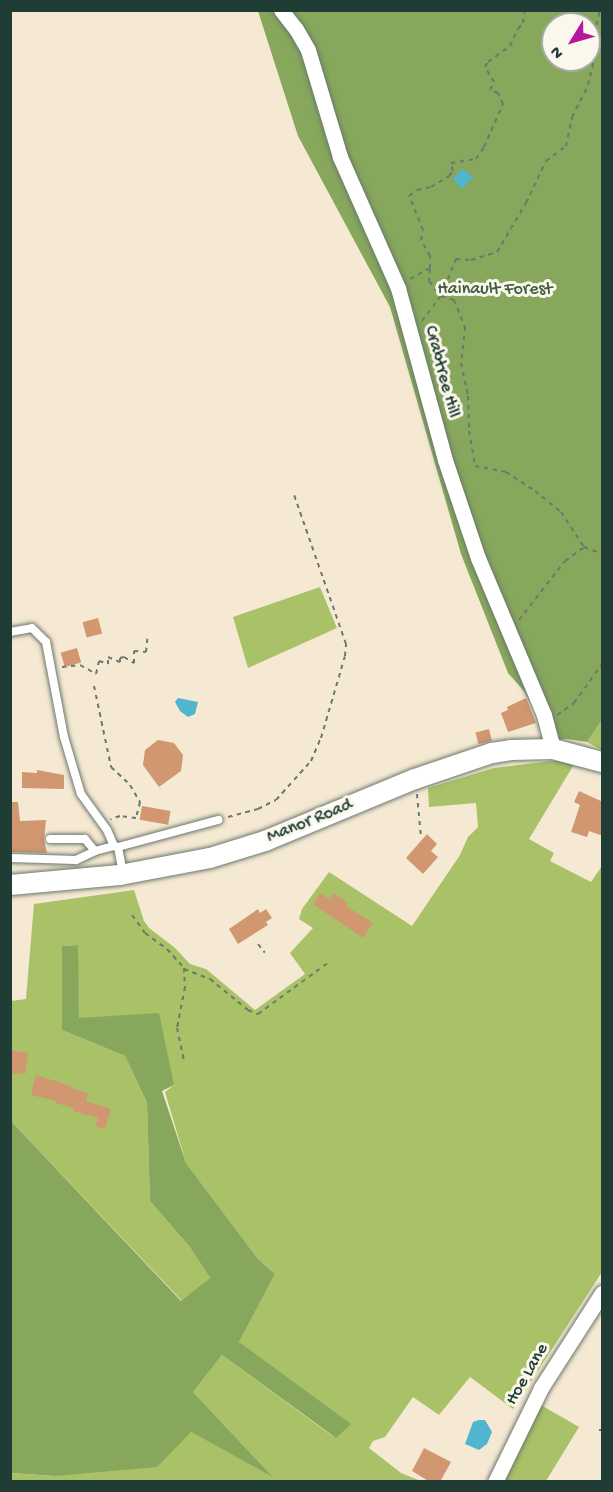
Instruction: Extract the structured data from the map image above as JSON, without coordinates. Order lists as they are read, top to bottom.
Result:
{
  "streets": {
    "street": ["Crabtree Hill", "Manor Road", "Hoe Lane"]
  },
  "crossings": [
    ["Crabtree Hill", "Manor Road"]
  ],
  "parks": ["Hainault Forest"],
  "north": "bottom left"
}
